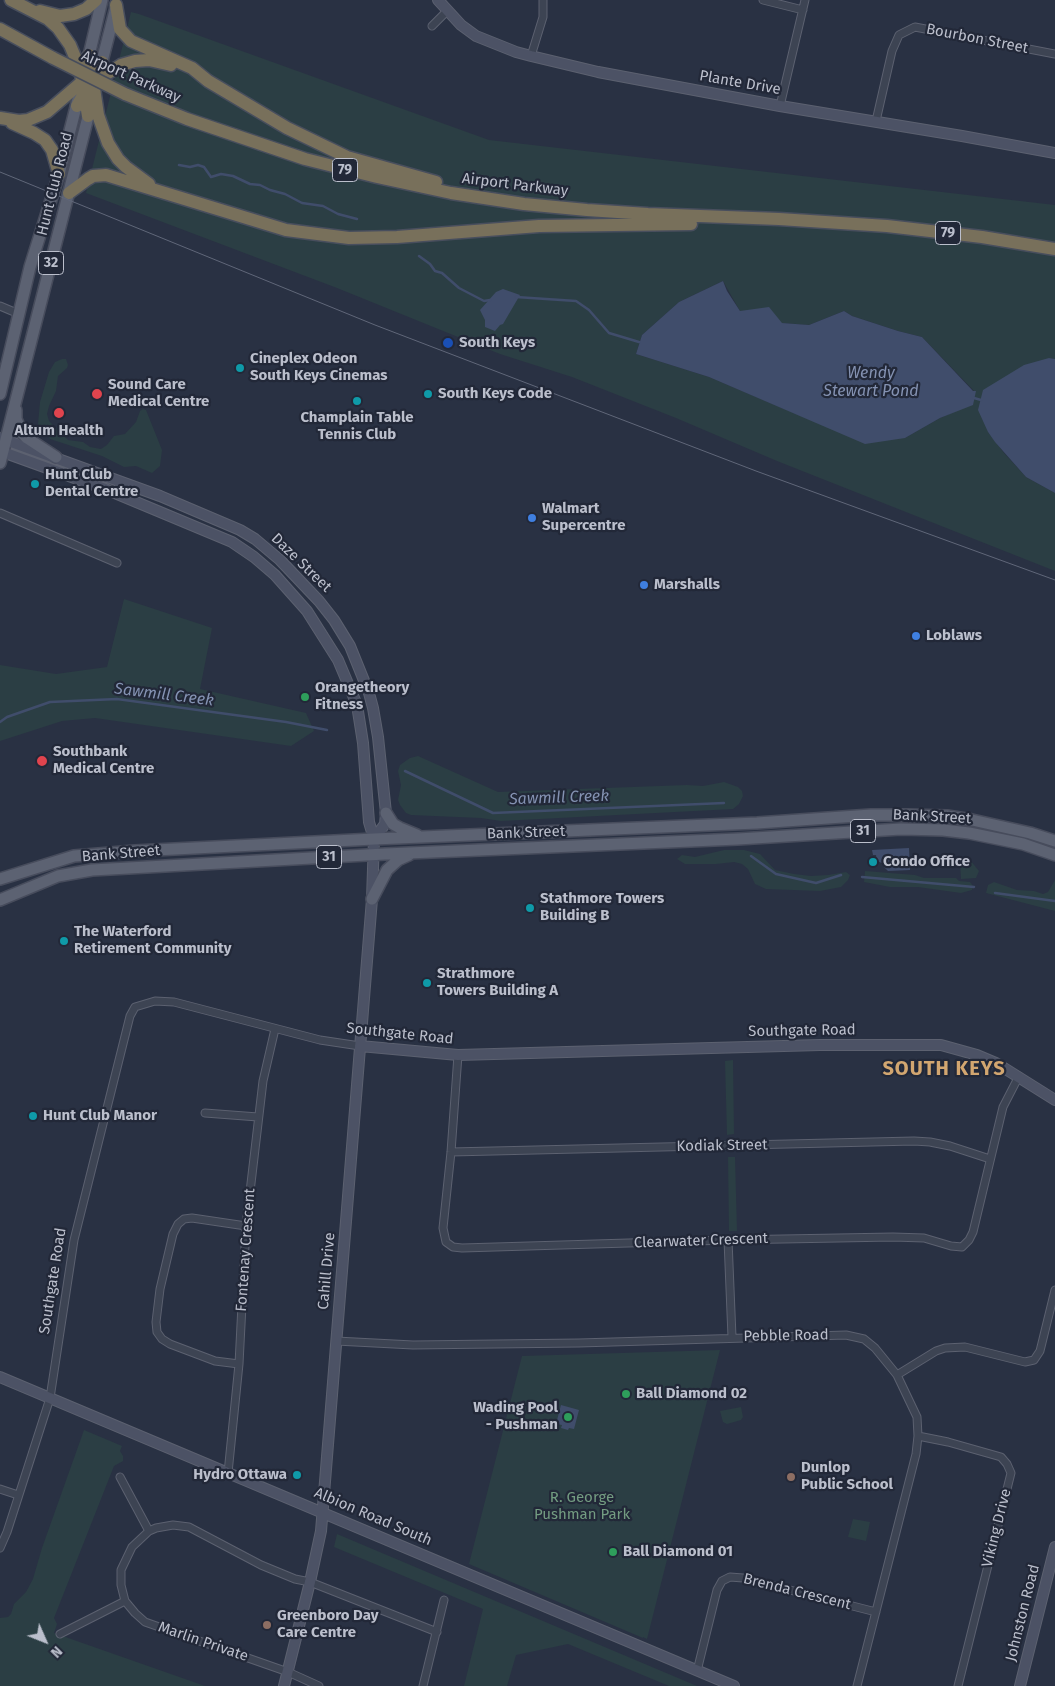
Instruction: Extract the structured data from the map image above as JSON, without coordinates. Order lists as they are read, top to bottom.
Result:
{
  "streets": {
    "highway": ["Airport Parkway", "79"],
    "main road": [
      "Hunt Club Road",
      "32",
      "Bank Street",
      "31"
    ],
    "street": [
      "Bourbon Street",
      "Plante Drive",
      "Daze Street",
      "Southgate Road",
      "Kodiak Street",
      "Clearwater Crescent",
      "Fontenay Crescent",
      "Cahill Drive",
      "Pebble Road",
      "Albion Road South",
      "Viking Drive",
      "Brenda Crescent",
      "Johnston Road",
      "Marlin Private"
    ]
  },
  "crossings": [
    ["Bourbon Street", "Plante Drive"],
    ["Hunt Club Road", "Daze Street"],
    ["Daze Street", "Bank Street"],
    ["Daze Street", "Cahill Drive"],
    ["Bank Street", "Cahill Drive"],
    ["Southgate Road", "Clearwater Crescent"],
    ["Southgate Road", "Fontenay Crescent"],
    ["Southgate Road", "Cahill Drive"],
    ["Southgate Road", "Albion Road South"],
    ["Kodiak Street", "Clearwater Crescent"],
    ["Fontenay Crescent", "Albion Road South"],
    ["Cahill Drive", "Pebble Road"],
    ["Cahill Drive", "Albion Road South"],
    ["Cahill Drive", "Marlin Private"],
    ["Pebble Road", "Viking Drive"],
    ["Pebble Road", "Brenda Crescent"],
    ["Albion Road South", "Brenda Crescent"]
  ],
  "districts": ["SOUTH KEYS"],
  "water": ["Wendy Stewart Pond", "Sawmill Creek"],
  "parks": ["R. George Pushman Park"],
  "places": [
    "South Keys",
    "Cineplex Odeon South Keys Cinemas",
    "Sound Care Medical Centre",
    "South Keys Code",
    "Champlain Table Tennis Club",
    "Altum Health",
    "Hunt Club Dental Centre",
    "Walmart Supercentre",
    "Marshalls",
    "Loblaws",
    "Orangetheory Fitness",
    "Southbank Medical Centre",
    "Condo Office",
    "Stathmore Towers Building B",
    "The Waterford Retirement Community",
    "Strathmore Towers Building A",
    "Hunt Club Manor",
    "Ball Diamond 02",
    "Wading Pool - Pushman",
    "Hydro Ottawa",
    "Dunlop Public School",
    "Ball Diamond 01",
    "Greenboro Day Care Centre"
  ],
  "north": "bottom right"
}
